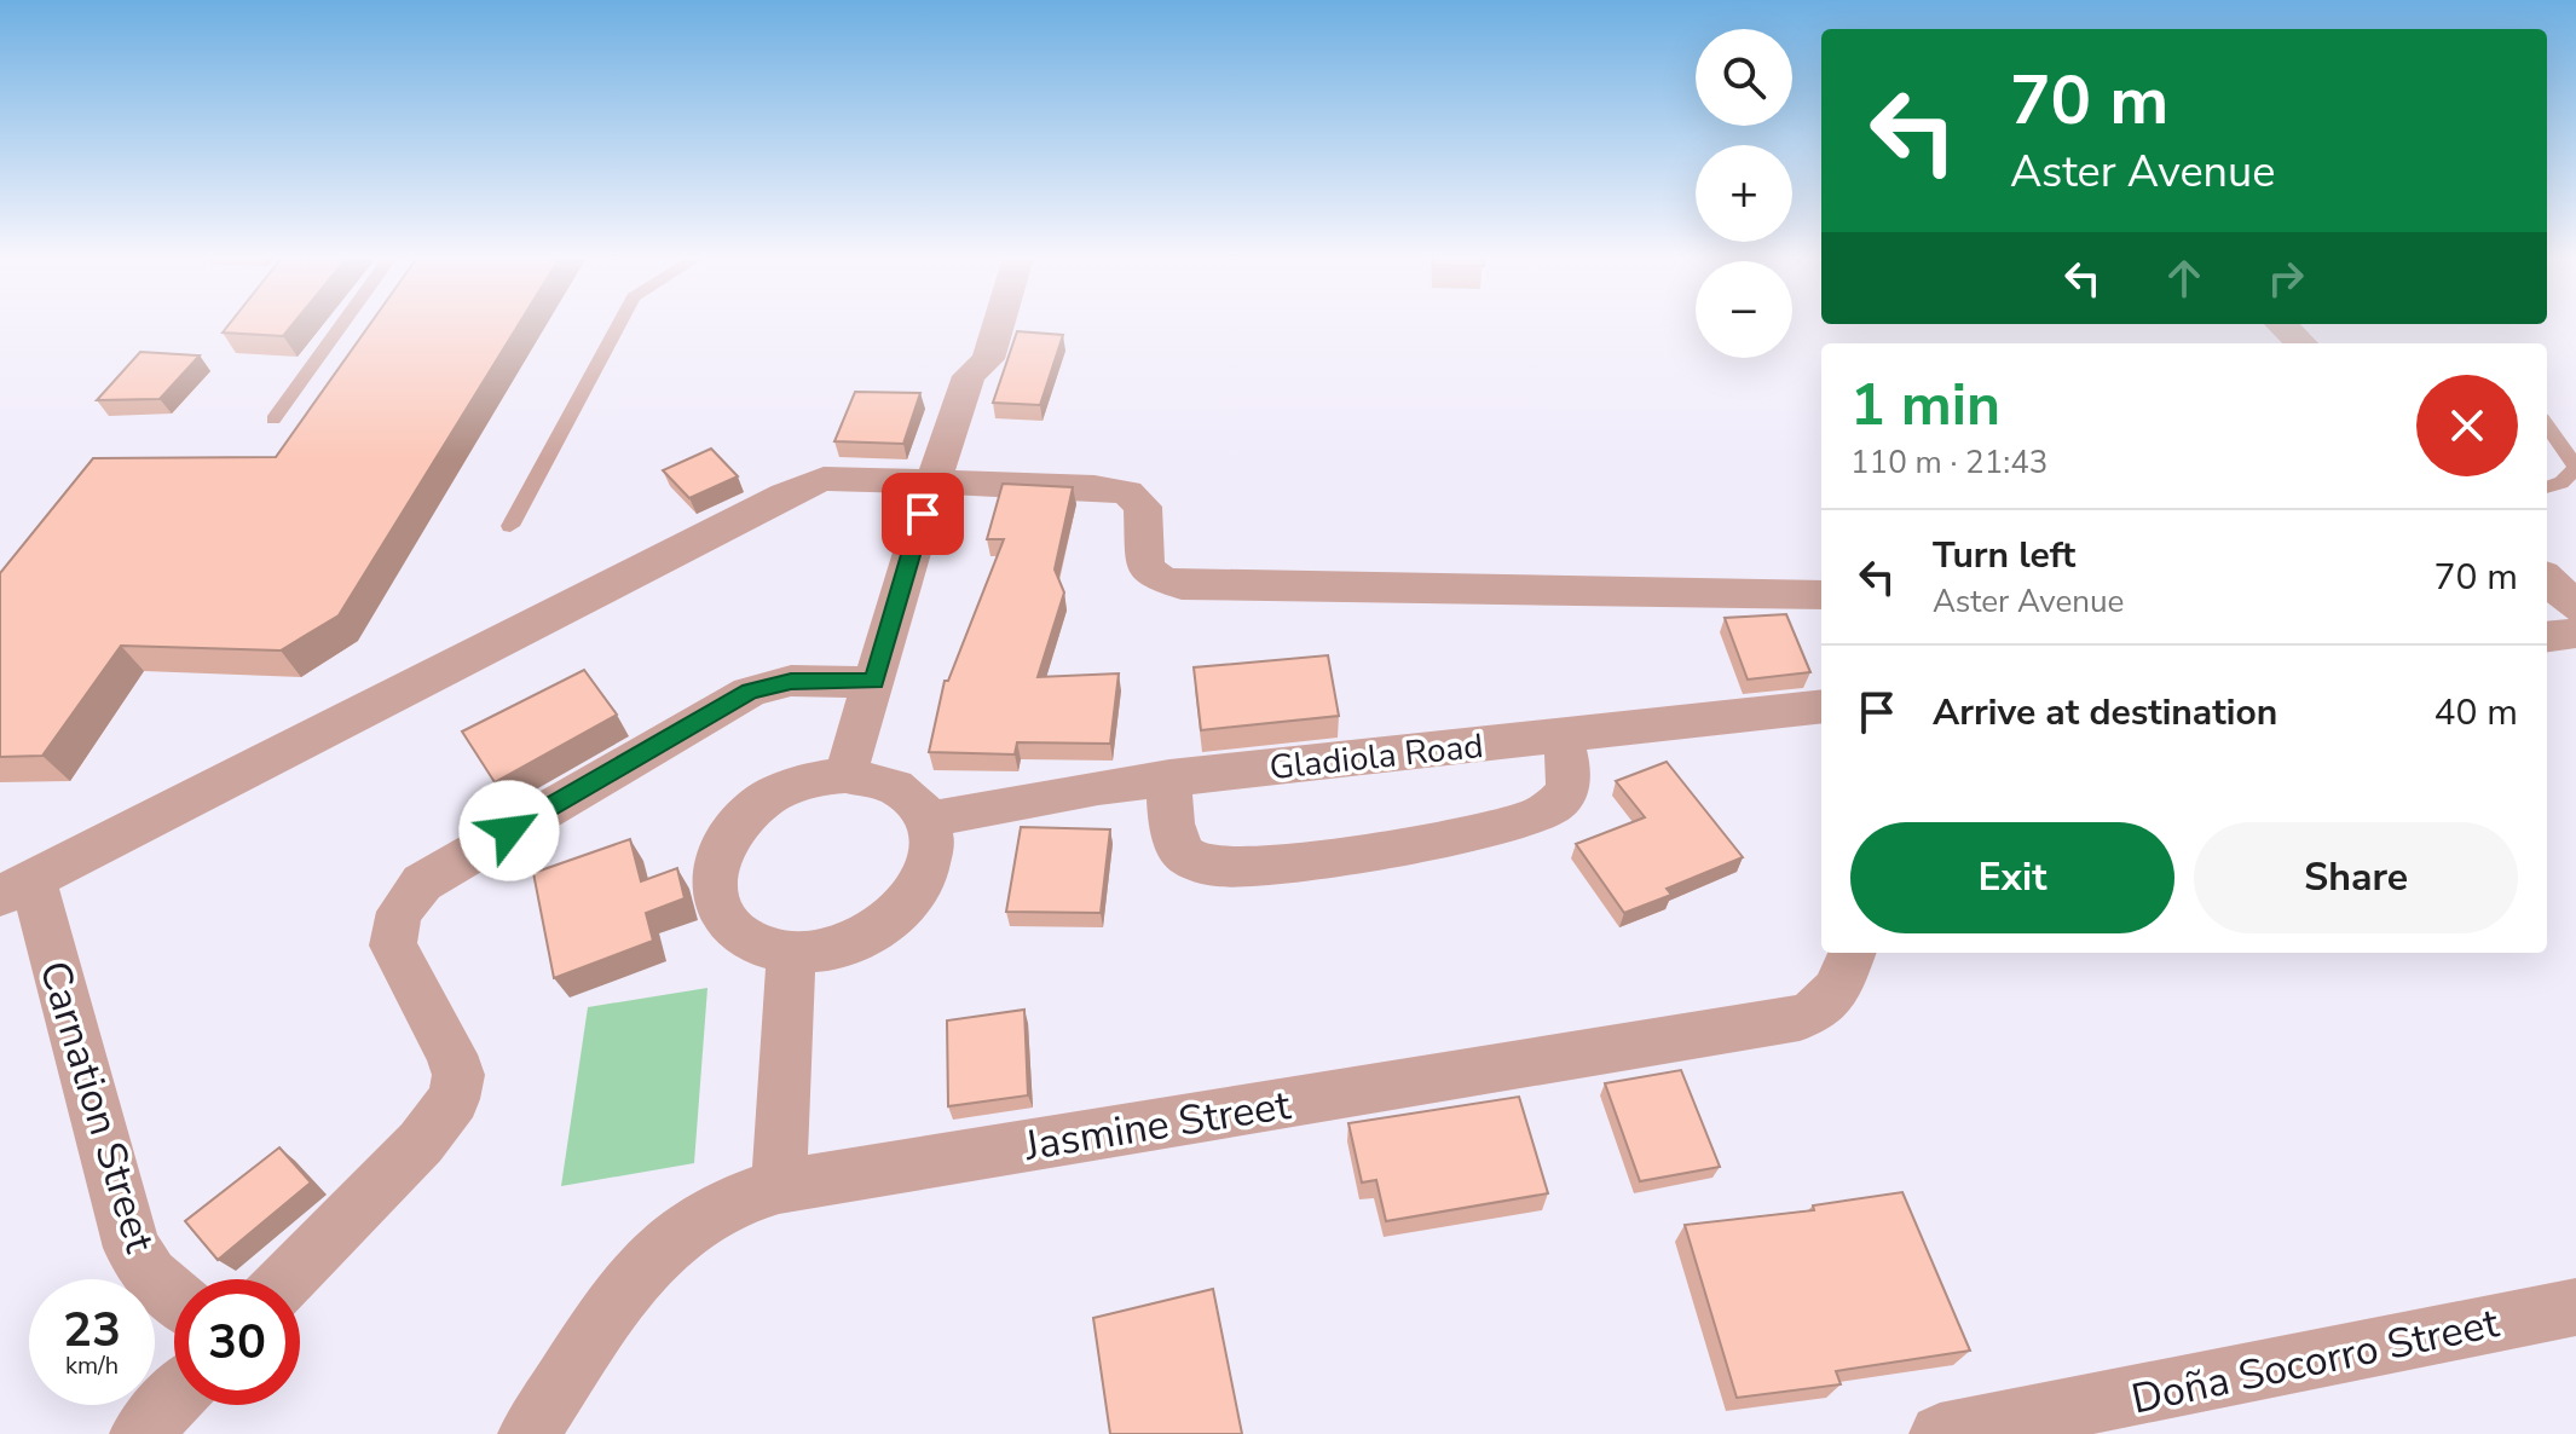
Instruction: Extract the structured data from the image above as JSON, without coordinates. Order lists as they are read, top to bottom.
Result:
{
  "streets": {
    "street": [
      "Gladiola Road",
      "Carnation Street",
      "Jasmine Street",
      "Doña Socorro Street"
    ]
  },
  "page": {
    "map_buttons": ["+", "−"],
    "turn": ["70 m", "Aster Avenue"],
    "heading": ["1 min", "110 m · 21:43"],
    "list": [
      {
        "name": "Turn left",
        "note": "Aster Avenue",
        "value": "70 m"
      },
      {
        "name": "Arrive at destination",
        "value": "40 m"
      }
    ],
    "buttons": ["Exit", "Share"],
    "speed": "23 km/h",
    "limit": "30"
  }
}
